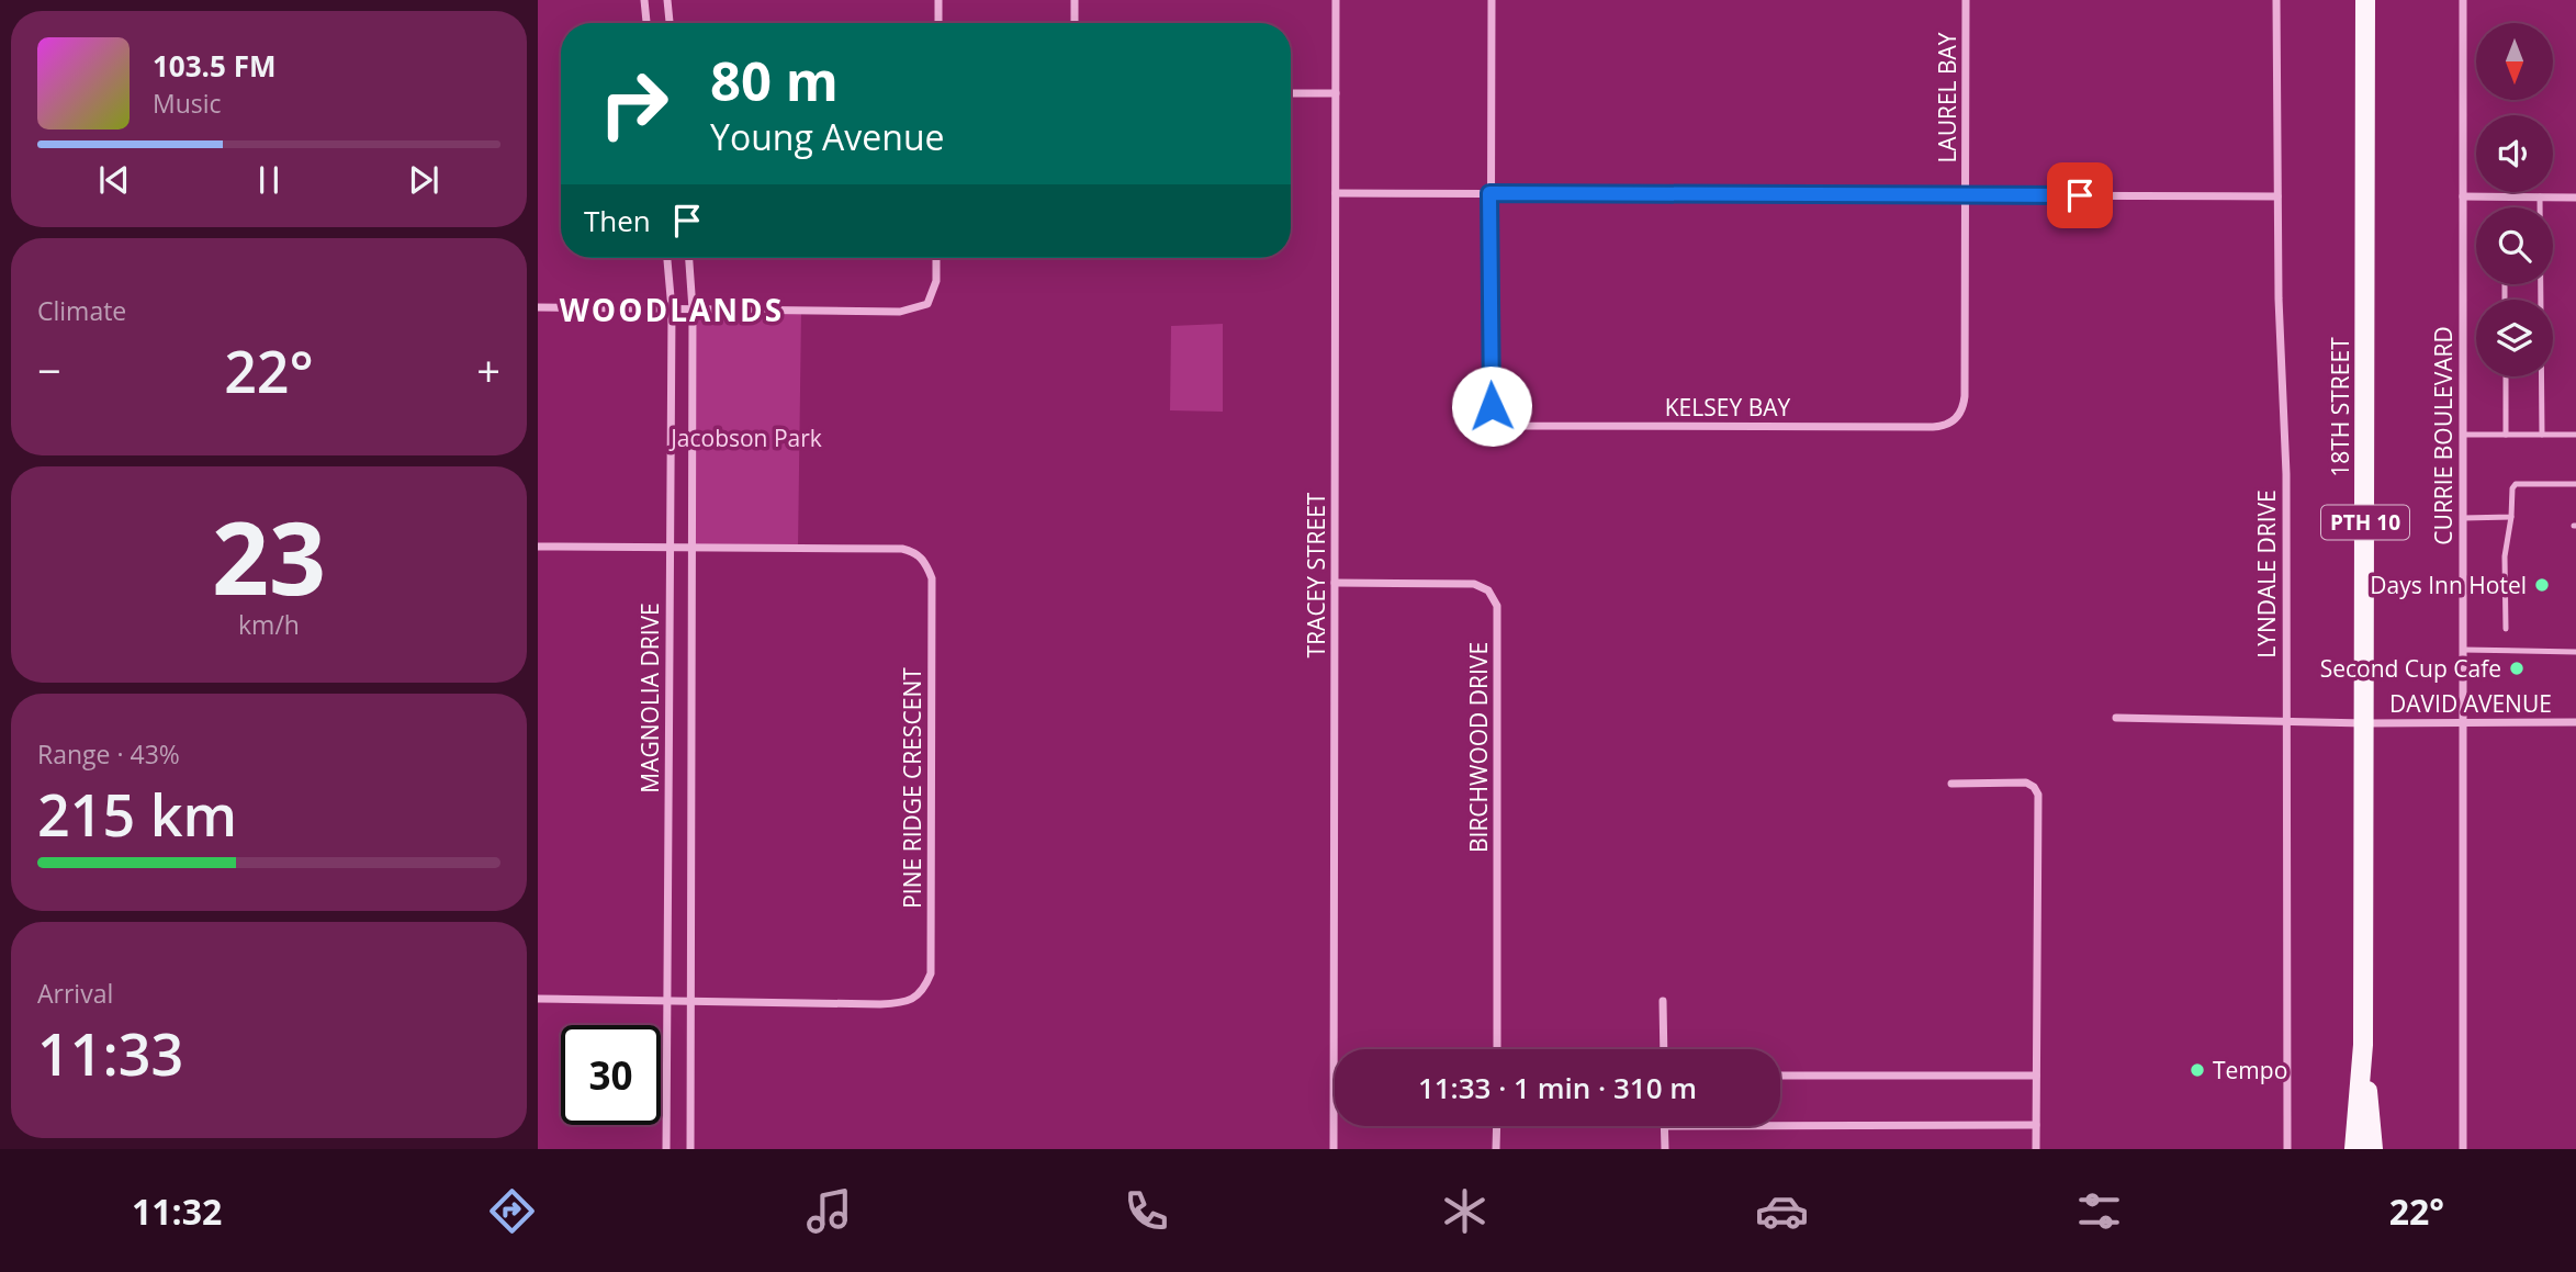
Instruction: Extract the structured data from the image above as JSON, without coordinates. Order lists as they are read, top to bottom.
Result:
{
  "streets": {
    "main road": ["18TH STREET", "PTH 10"],
    "street": [
      "LAUREL BAY",
      "KELSEY BAY",
      "CURRIE BOULEVARD",
      "LYNDALE DRIVE",
      "TRACEY STREET",
      "MAGNOLIA DRIVE",
      "DAVID AVENUE",
      "BIRCHWOOD DRIVE",
      "PINE RIDGE CRESCENT"
    ]
  },
  "crossings": [
    ["LAUREL BAY", "KELSEY BAY"],
    ["18TH STREET", "DAVID AVENUE"],
    ["CURRIE BOULEVARD", "DAVID AVENUE"],
    ["LYNDALE DRIVE", "DAVID AVENUE"],
    ["TRACEY STREET", "BIRCHWOOD DRIVE"],
    ["MAGNOLIA DRIVE", "PINE RIDGE CRESCENT"]
  ],
  "districts": ["WOODLANDS"],
  "parks": ["Jacobson Park"],
  "places": ["Days Inn Hotel", "Second Cup Cafe", "Tempo"],
  "north": "bottom",
  "page": {
    "turn": ["80 m", "Young Avenue"],
    "song": ["103.5 FM", "Music"],
    "then": "Then",
    "tile": [
      "Climate",
      ["23", "km/h"],
      ["Range · 43%", "215 km"],
      ["Arrival", "11:33"]
    ],
    "heat": ["−", "22°", "+"],
    "limit": "30",
    "trip": "11:33 · 1 min · 310 m",
    "tabs": ["11:32", "22°"]
  }
}
